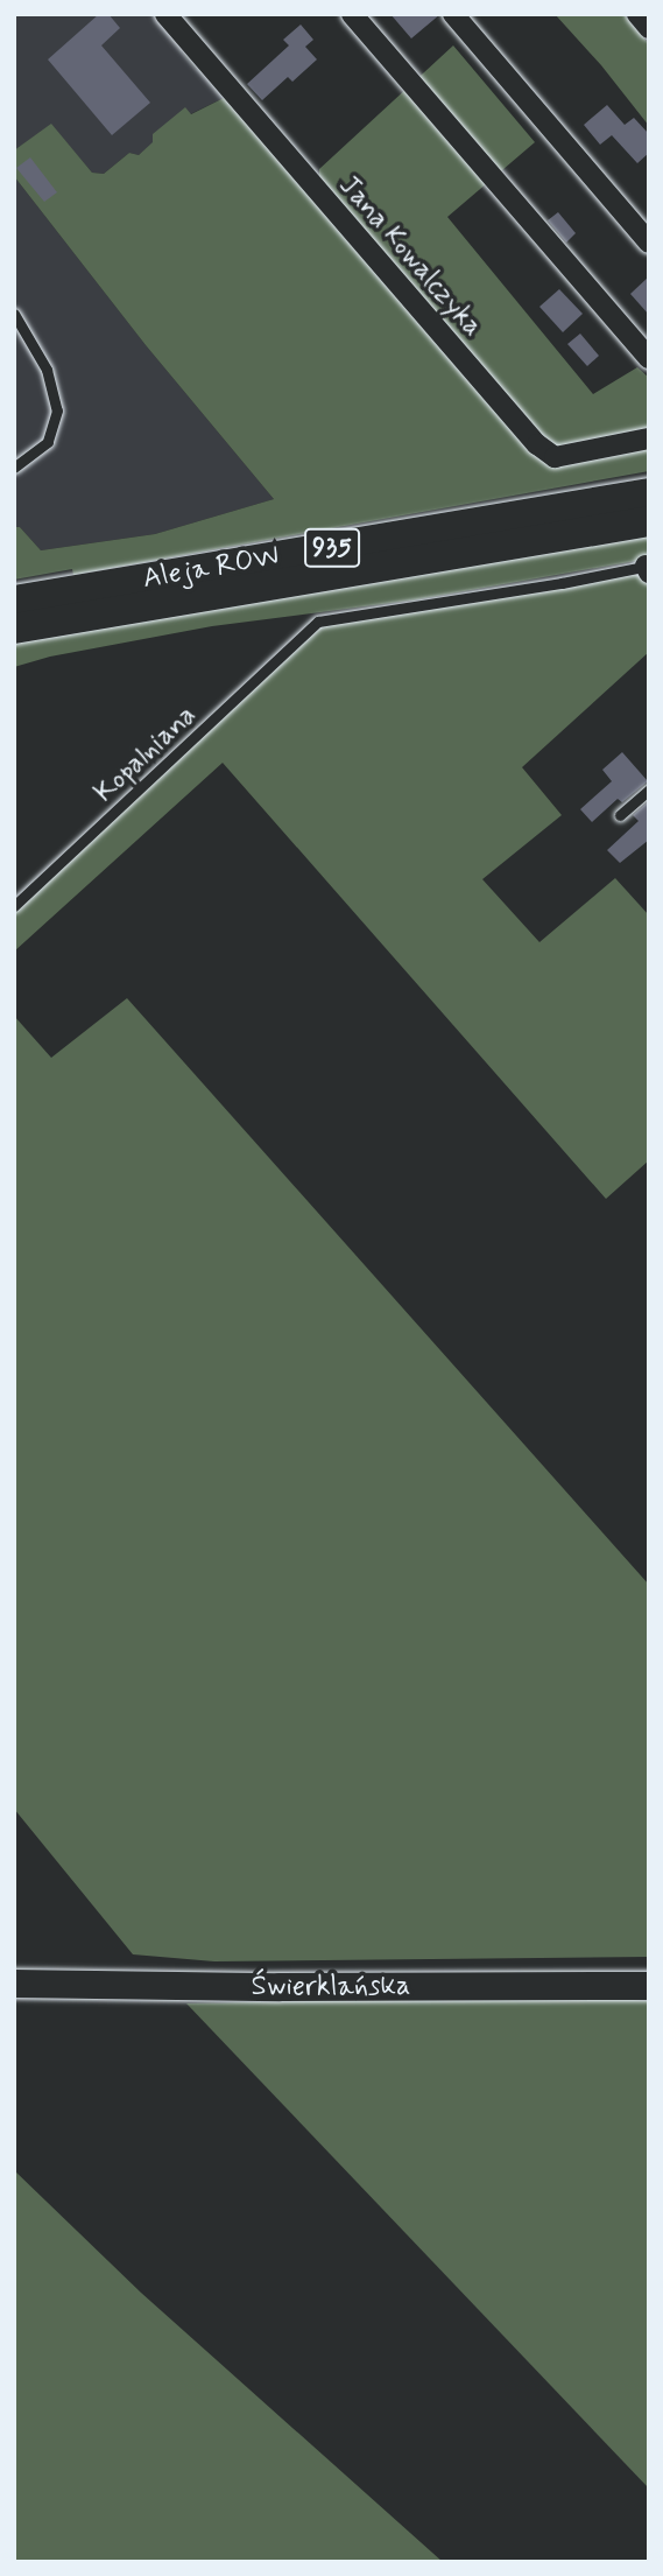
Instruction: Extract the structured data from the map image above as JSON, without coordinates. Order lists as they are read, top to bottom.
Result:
{
  "streets": {
    "main road": ["935", "Aleja ROW"],
    "street": ["Jana Kowalczyka", "Świerklańska"],
    "lane": ["Kopalniana"]
  }
}
